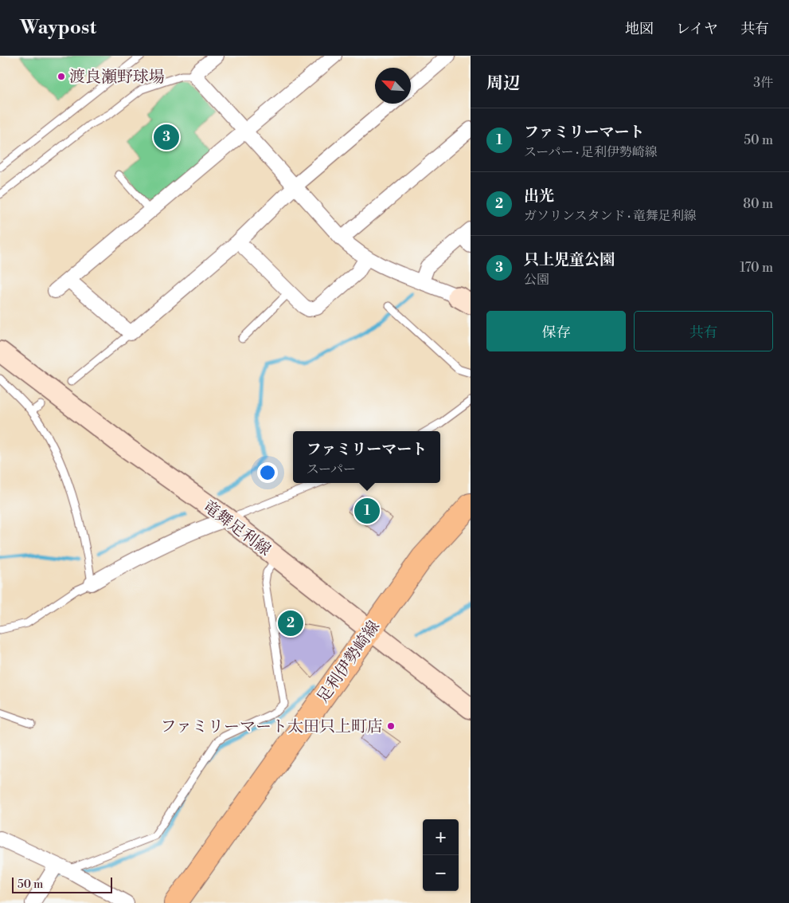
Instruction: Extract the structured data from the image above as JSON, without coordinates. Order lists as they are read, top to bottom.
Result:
{
  "streets": {
    "main road": ["竜舞足利線", "足利伊勢崎線"]
  },
  "crossings": [
    ["竜舞足利線", "足利伊勢崎線"]
  ],
  "places": ["渡良瀬野球場", "ファミリーマート太田只上町店"],
  "scale_bar": "50 m",
  "north": "top left",
  "page": {
    "header": "Waypost",
    "nav": ["地図", "レイヤ", "共有"],
    "heading": ["周辺", "3件"],
    "list": [
      {
        "mark": "1",
        "name": "ファミリーマート",
        "note": "スーパー · 足利伊勢崎線",
        "value": "50 m"
      },
      {
        "mark": "2",
        "name": "出光",
        "note": "ガソリンスタンド · 竜舞足利線",
        "value": "80 m"
      },
      {
        "mark": "3",
        "name": "只上児童公園",
        "note": "公園",
        "value": "170 m"
      }
    ],
    "pins": ["3", "1", "2"],
    "buttons": ["保存", "共有"],
    "popup": ["ファミリーマート", "スーパー"],
    "map_buttons": ["+", "−"],
    "scale": "50 m"
  }
}
